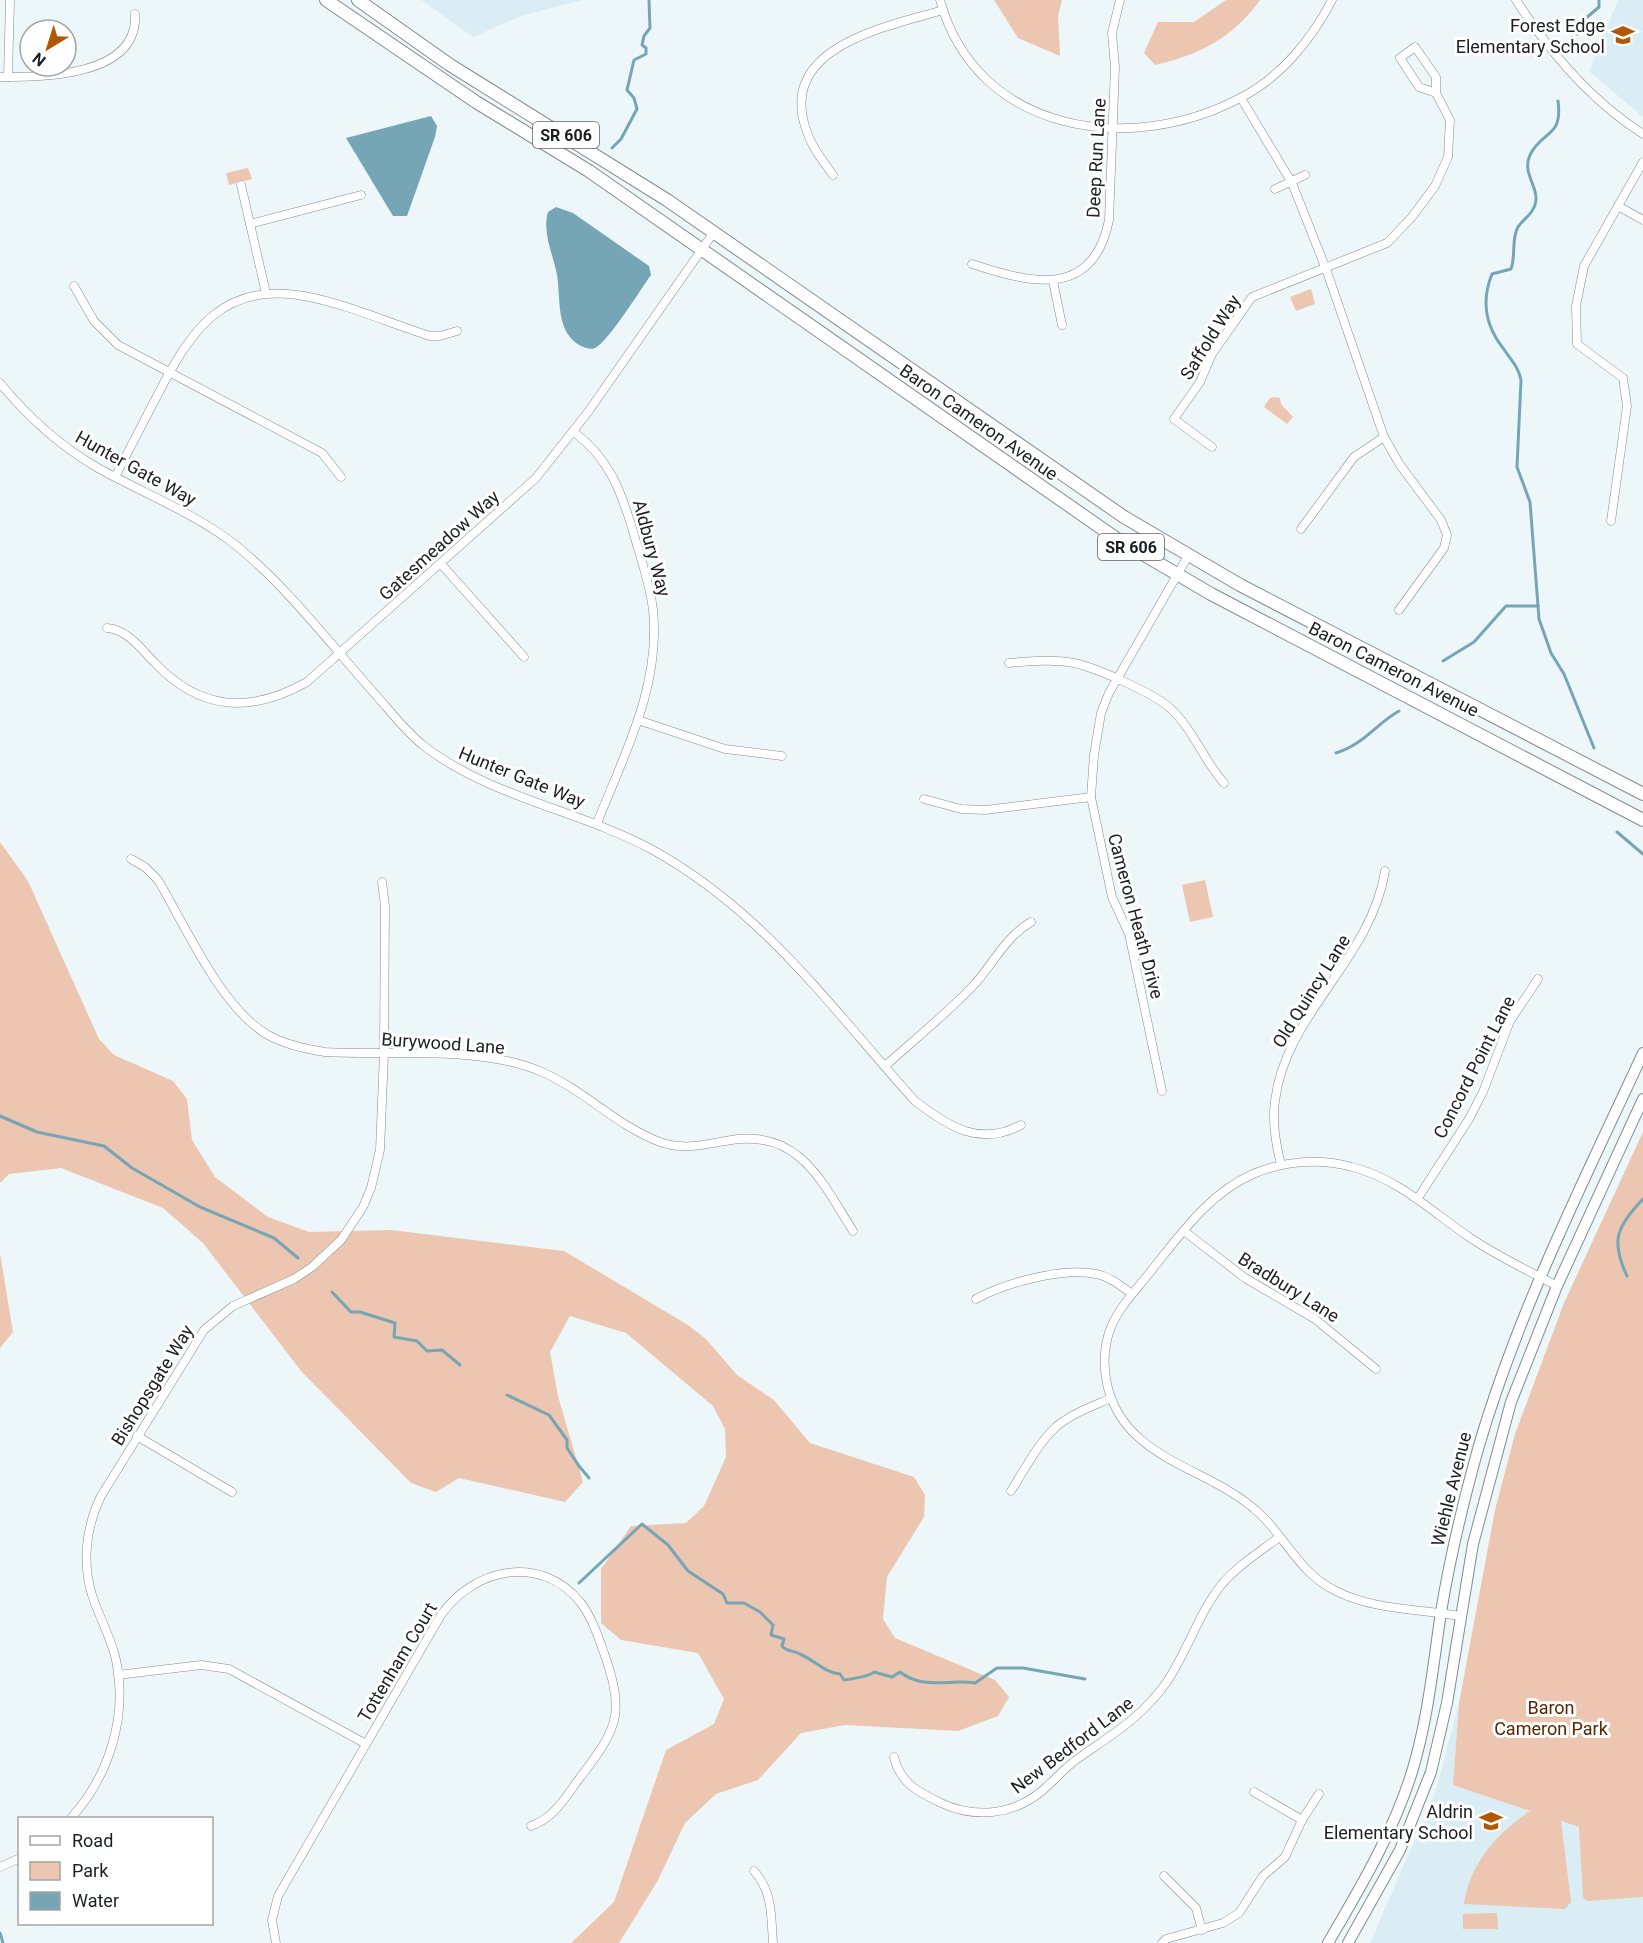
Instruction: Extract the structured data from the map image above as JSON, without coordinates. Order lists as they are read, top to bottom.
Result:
{
  "streets": {
    "main road": ["SR 606", "Baron Cameron Avenue", "Wiehle Avenue"],
    "street": [
      "Deep Run Lane",
      "Saffold Way",
      "Hunter Gate Way",
      "Gatesmeadow Way",
      "Aldbury Way",
      "Cameron Heath Drive",
      "Old Quincy Lane",
      "Burywood Lane",
      "Concord Point Lane",
      "Bradbury Lane",
      "Bishopsgate Way",
      "Tottenham Court",
      "New Bedford Lane"
    ]
  },
  "crossings": [
    ["Baron Cameron Avenue", "Gatesmeadow Way"],
    ["Baron Cameron Avenue", "Cameron Heath Drive"],
    ["Hunter Gate Way", "Gatesmeadow Way"],
    ["Hunter Gate Way", "Aldbury Way"],
    ["Gatesmeadow Way", "Aldbury Way"],
    ["Burywood Lane", "Bishopsgate Way"]
  ],
  "parks": ["Baron Cameron Park"],
  "places": {
    "school or university": ["Forest Edge Elementary School", "Aldrin Elementary School"]
  },
  "legend": ["Road", "Park", "Water"],
  "north": "bottom left"
}
